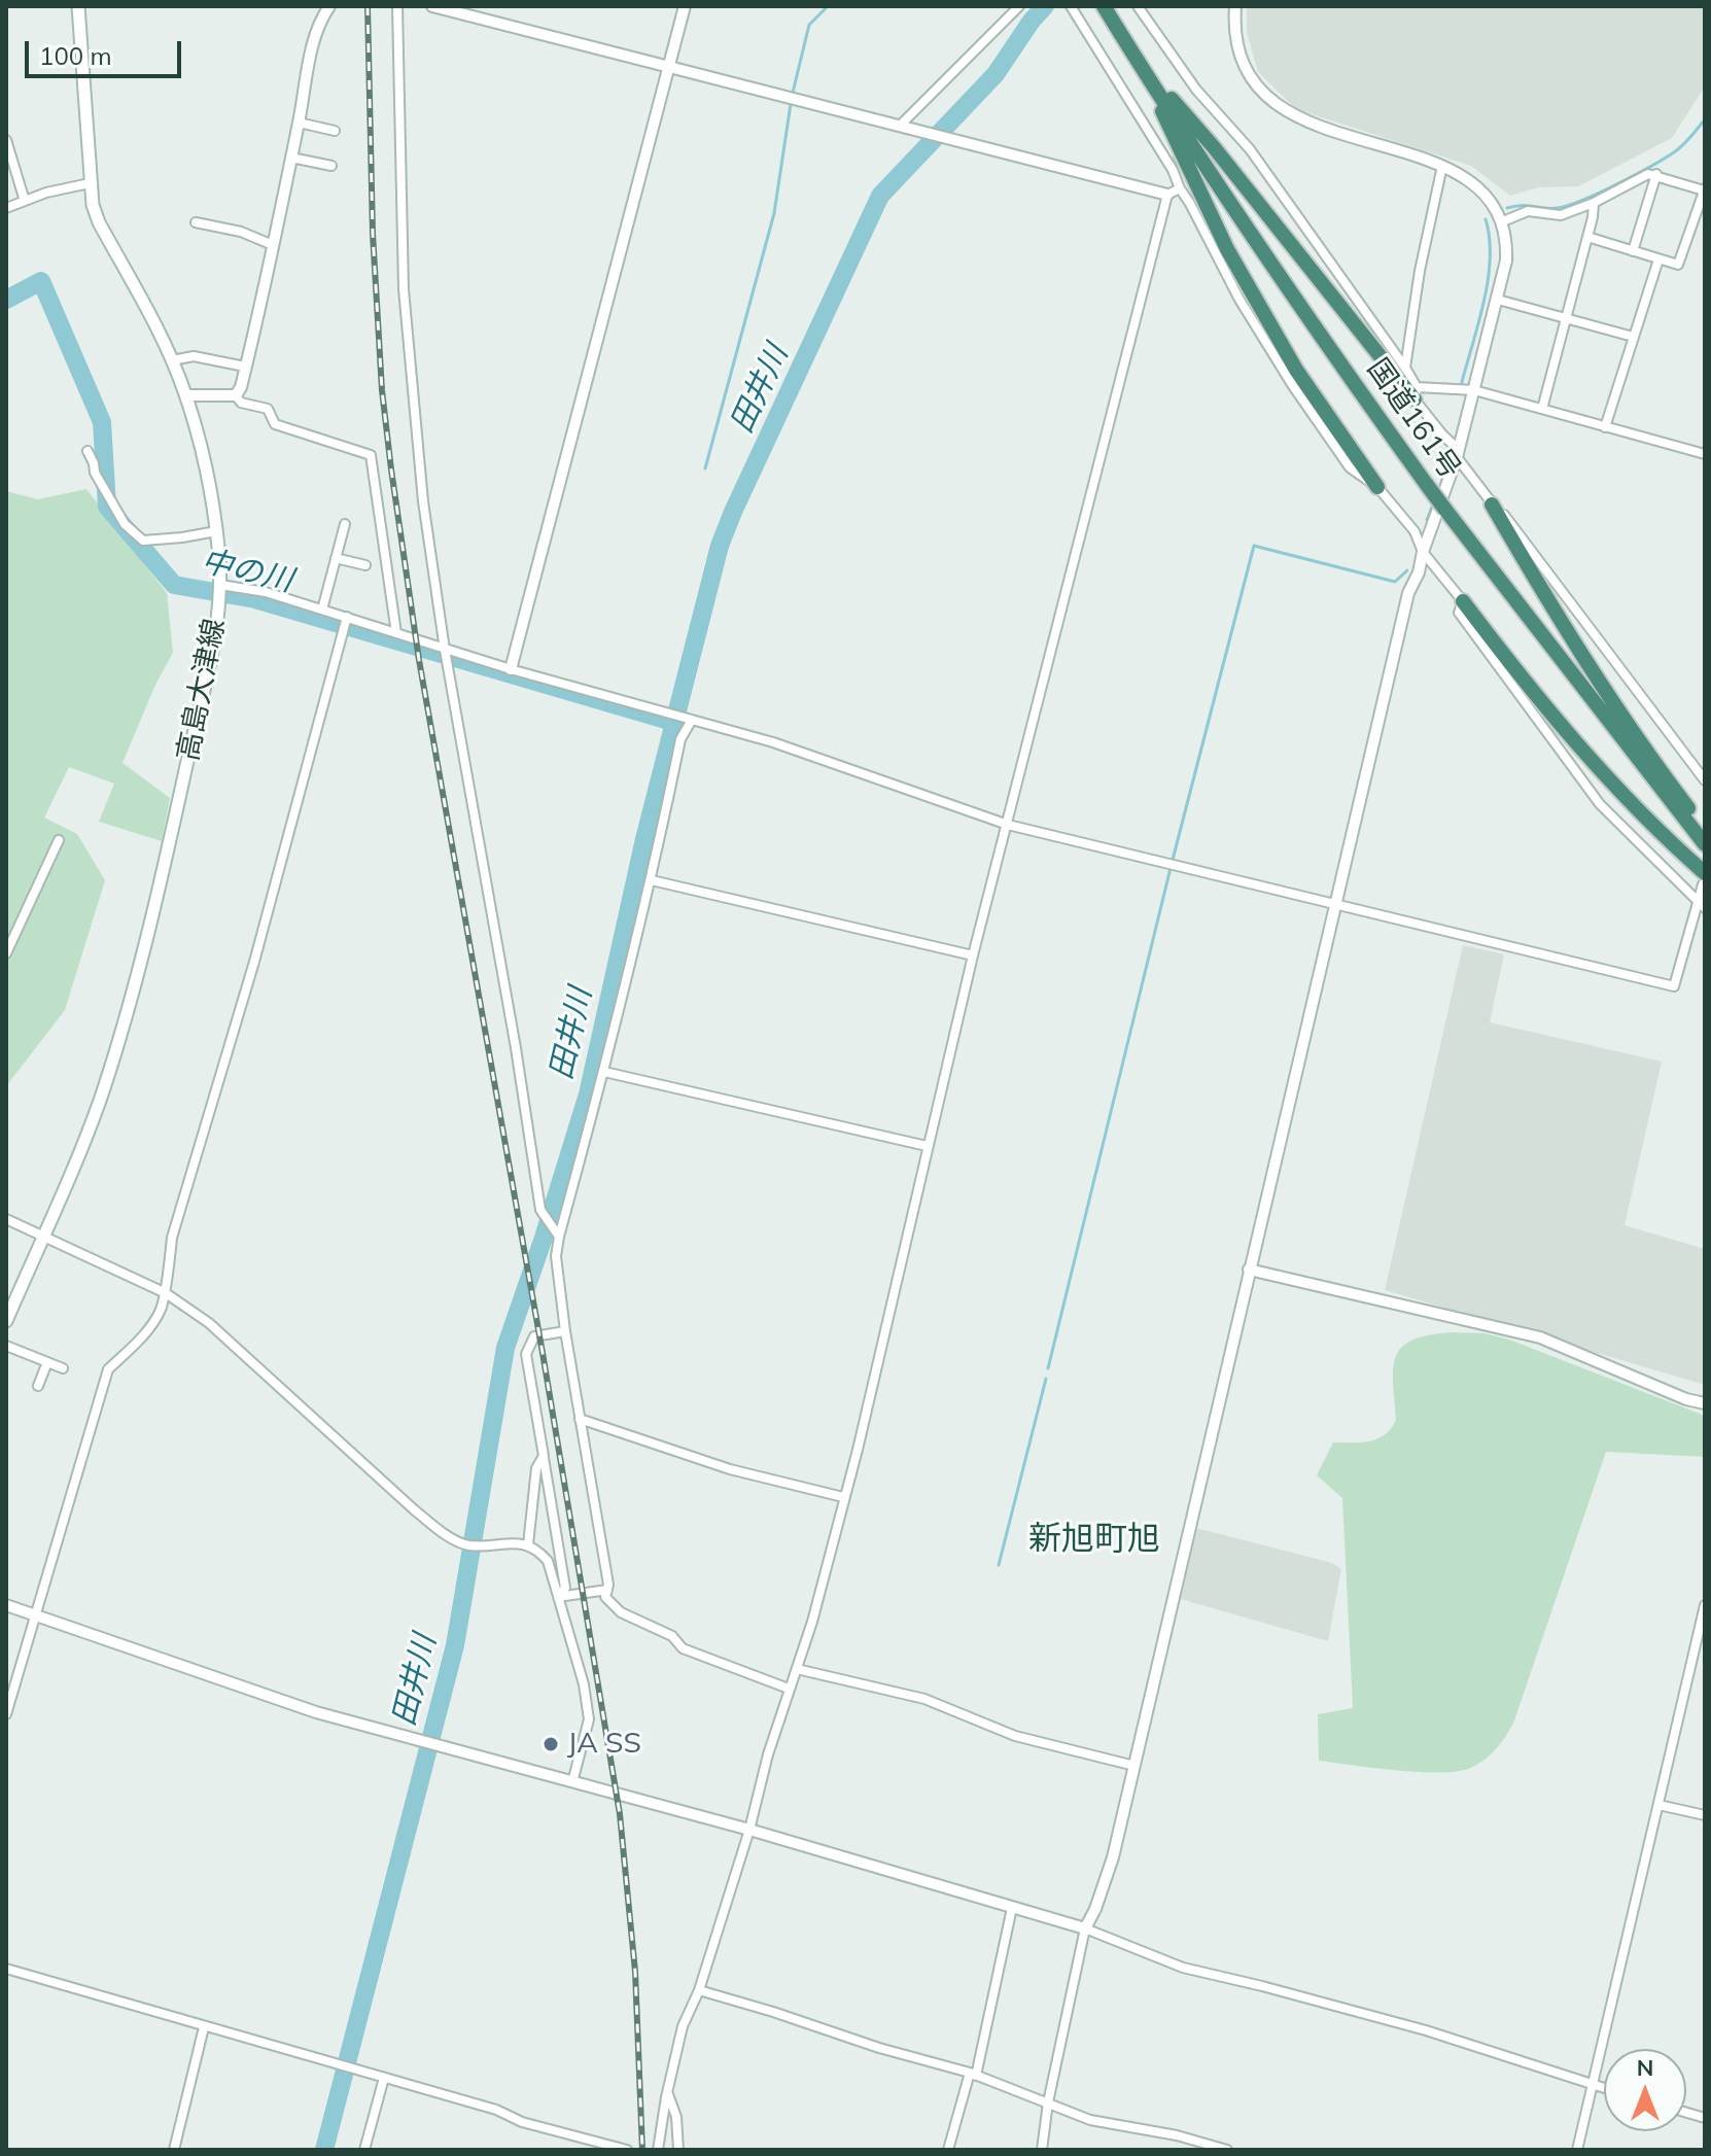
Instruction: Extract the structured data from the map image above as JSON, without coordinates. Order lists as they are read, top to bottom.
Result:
{
  "streets": {
    "highway": ["国道161号"],
    "main road": ["高島大津線"]
  },
  "districts": ["新旭町旭"],
  "water": ["田井川", "中の川"],
  "places": ["JA SS"],
  "scale_bar": "100 m",
  "north": "top"
}
